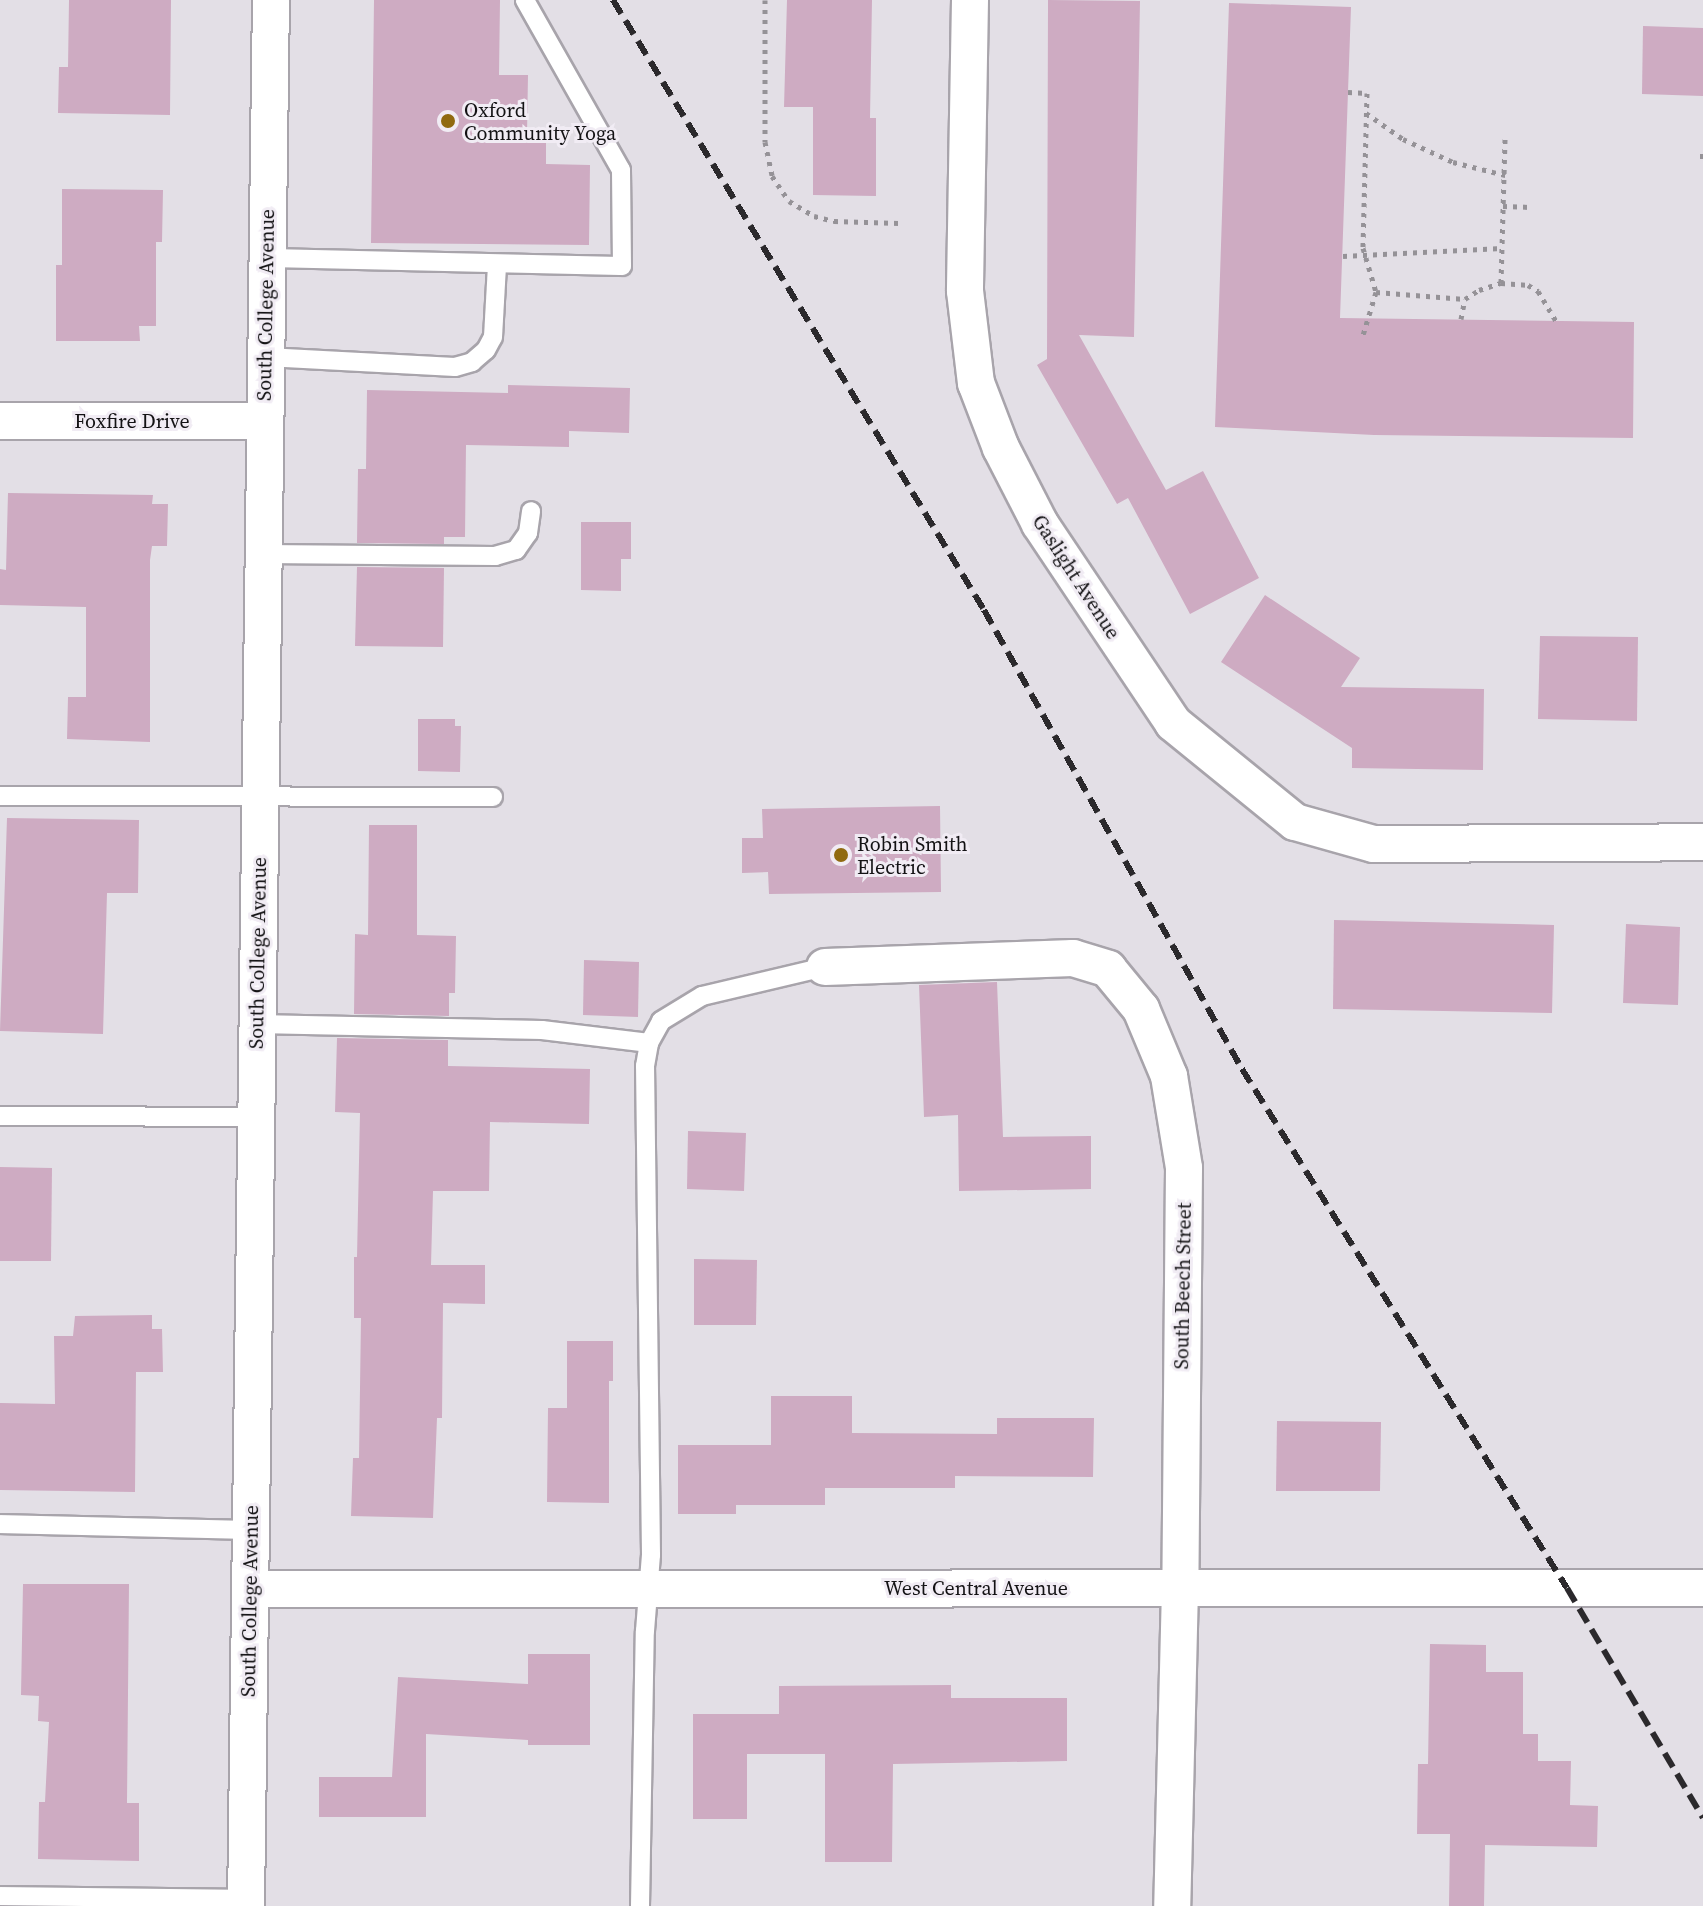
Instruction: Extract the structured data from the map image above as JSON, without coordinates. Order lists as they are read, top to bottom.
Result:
{
  "streets": {
    "street": [
      "South College Avenue",
      "Foxfire Drive",
      "Gaslight Avenue",
      "South Beech Street",
      "West Central Avenue"
    ]
  },
  "crossings": [
    ["South College Avenue", "Foxfire Drive"],
    ["South College Avenue", "West Central Avenue"],
    ["South Beech Street", "West Central Avenue"]
  ],
  "places": ["Oxford Community Yoga", "Robin Smith Electric"]
}
